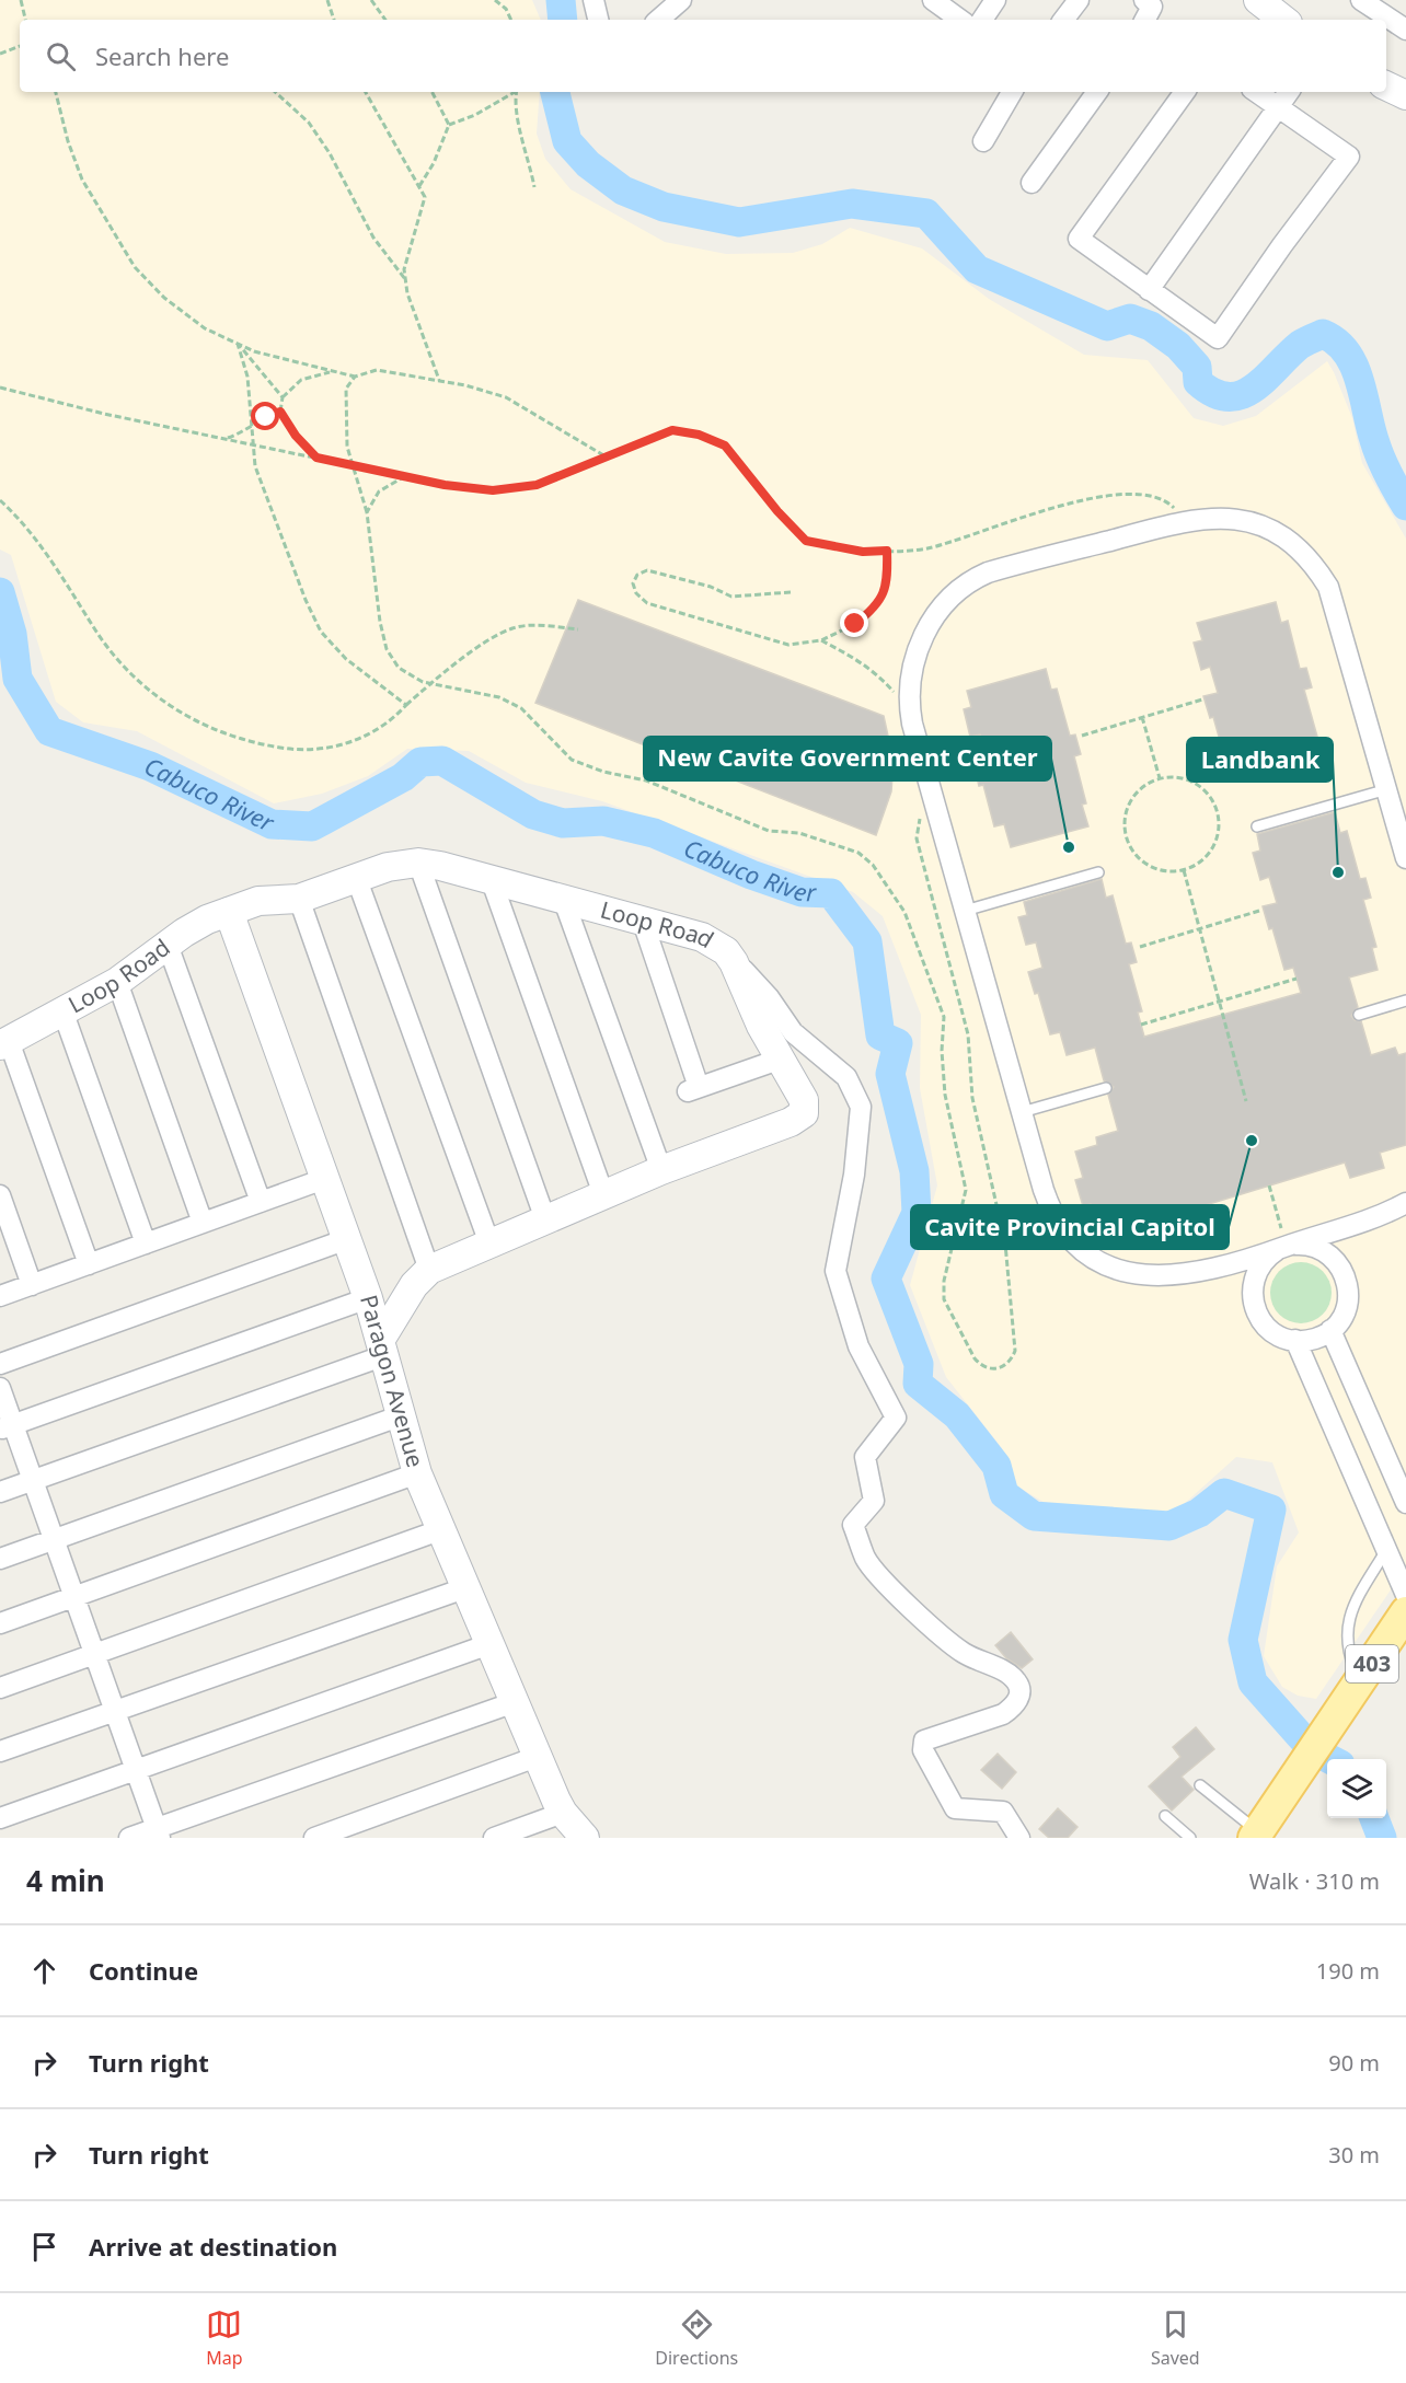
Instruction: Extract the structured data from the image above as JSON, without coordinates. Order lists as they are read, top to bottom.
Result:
{
  "streets": {
    "main road": ["403"],
    "street": ["Loop Road", "Paragon Avenue"]
  },
  "crossings": [
    ["Loop Road", "Paragon Avenue"]
  ],
  "water": ["Cabuco River"],
  "places": ["New Cavite Government Center", "Landbank", "Cavite Provincial Capitol"],
  "page": {
    "search": "Search here",
    "heading": ["4 min", "Walk · 310 m"],
    "list": [
      ["Continue", "190 m"],
      ["Turn right", "90 m"],
      ["Turn right", "30 m"],
      "Arrive at destination"
    ],
    "nav": ["Map", "Directions", "Saved"]
  }
}
